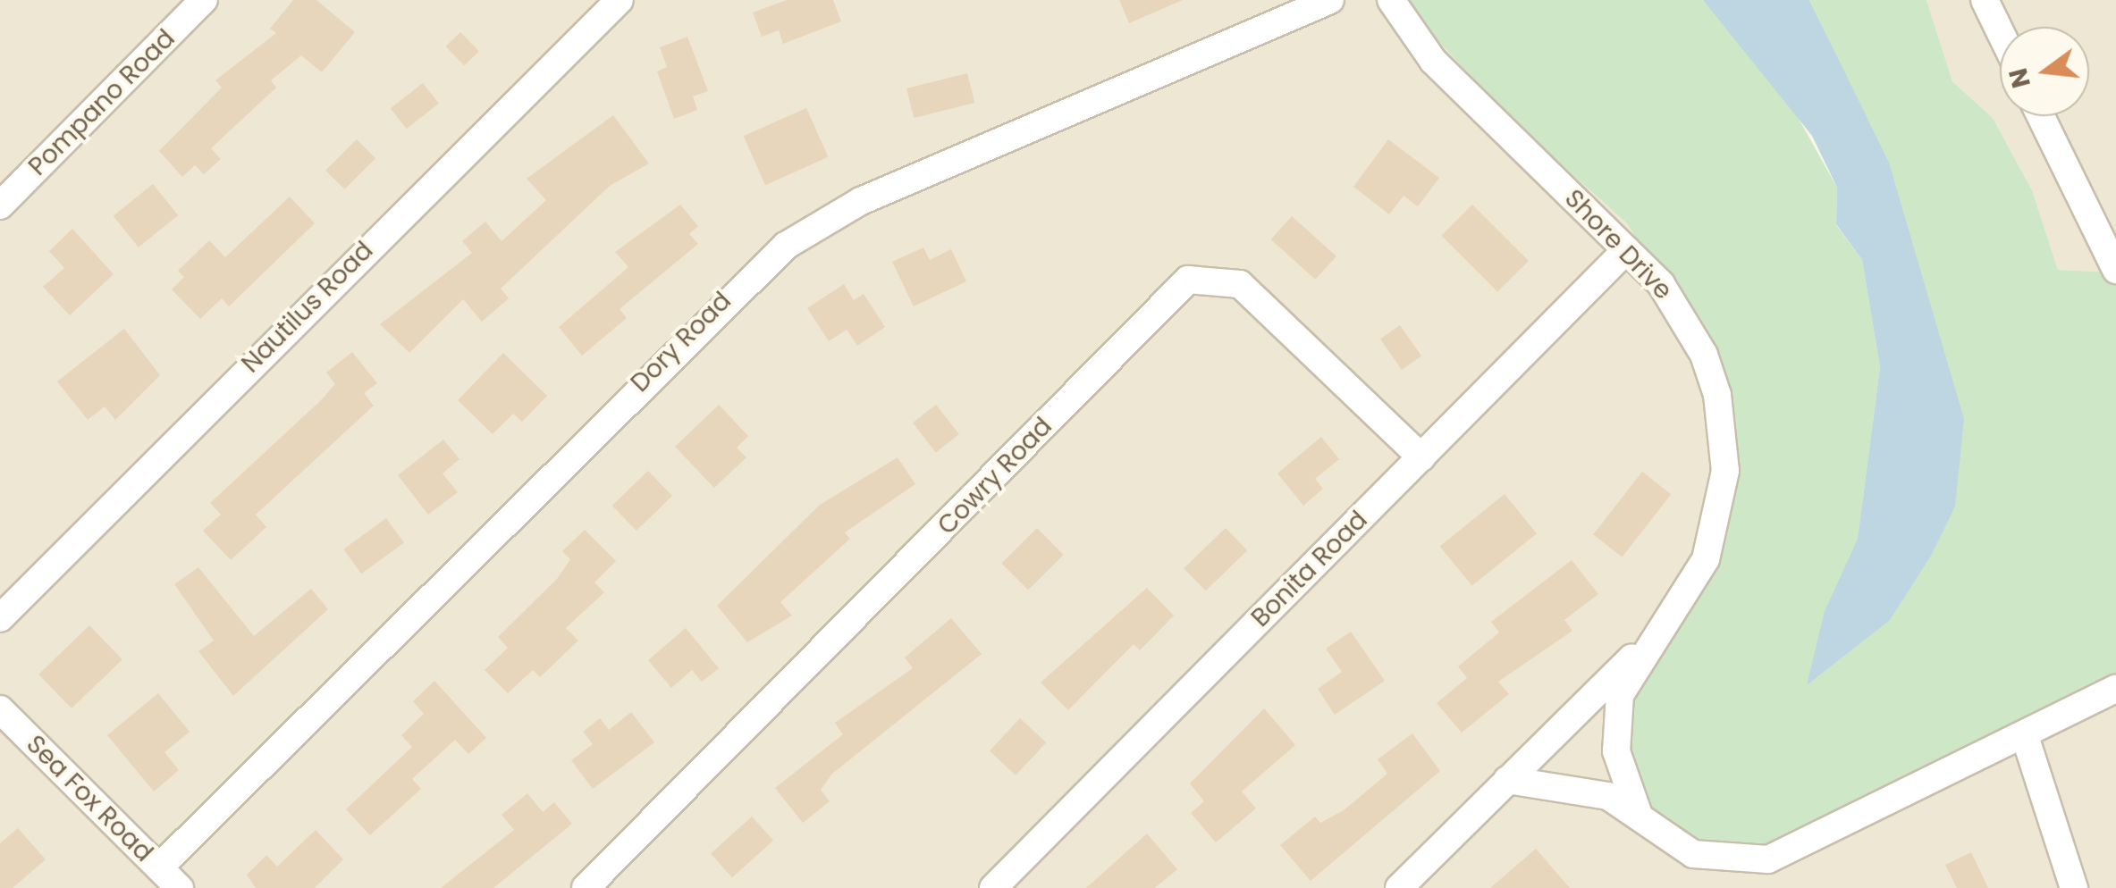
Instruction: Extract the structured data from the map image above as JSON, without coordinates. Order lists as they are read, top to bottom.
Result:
{
  "streets": {
    "street": [
      "Pompano Road",
      "Shore Drive",
      "Nautilus Road",
      "Dory Road",
      "Cowry Road",
      "Bonita Road",
      "Sea Fox Road"
    ]
  },
  "crossings": [
    ["Shore Drive", "Bonita Road"],
    ["Dory Road", "Sea Fox Road"],
    ["Cowry Road", "Bonita Road"]
  ],
  "north": "left"
}
